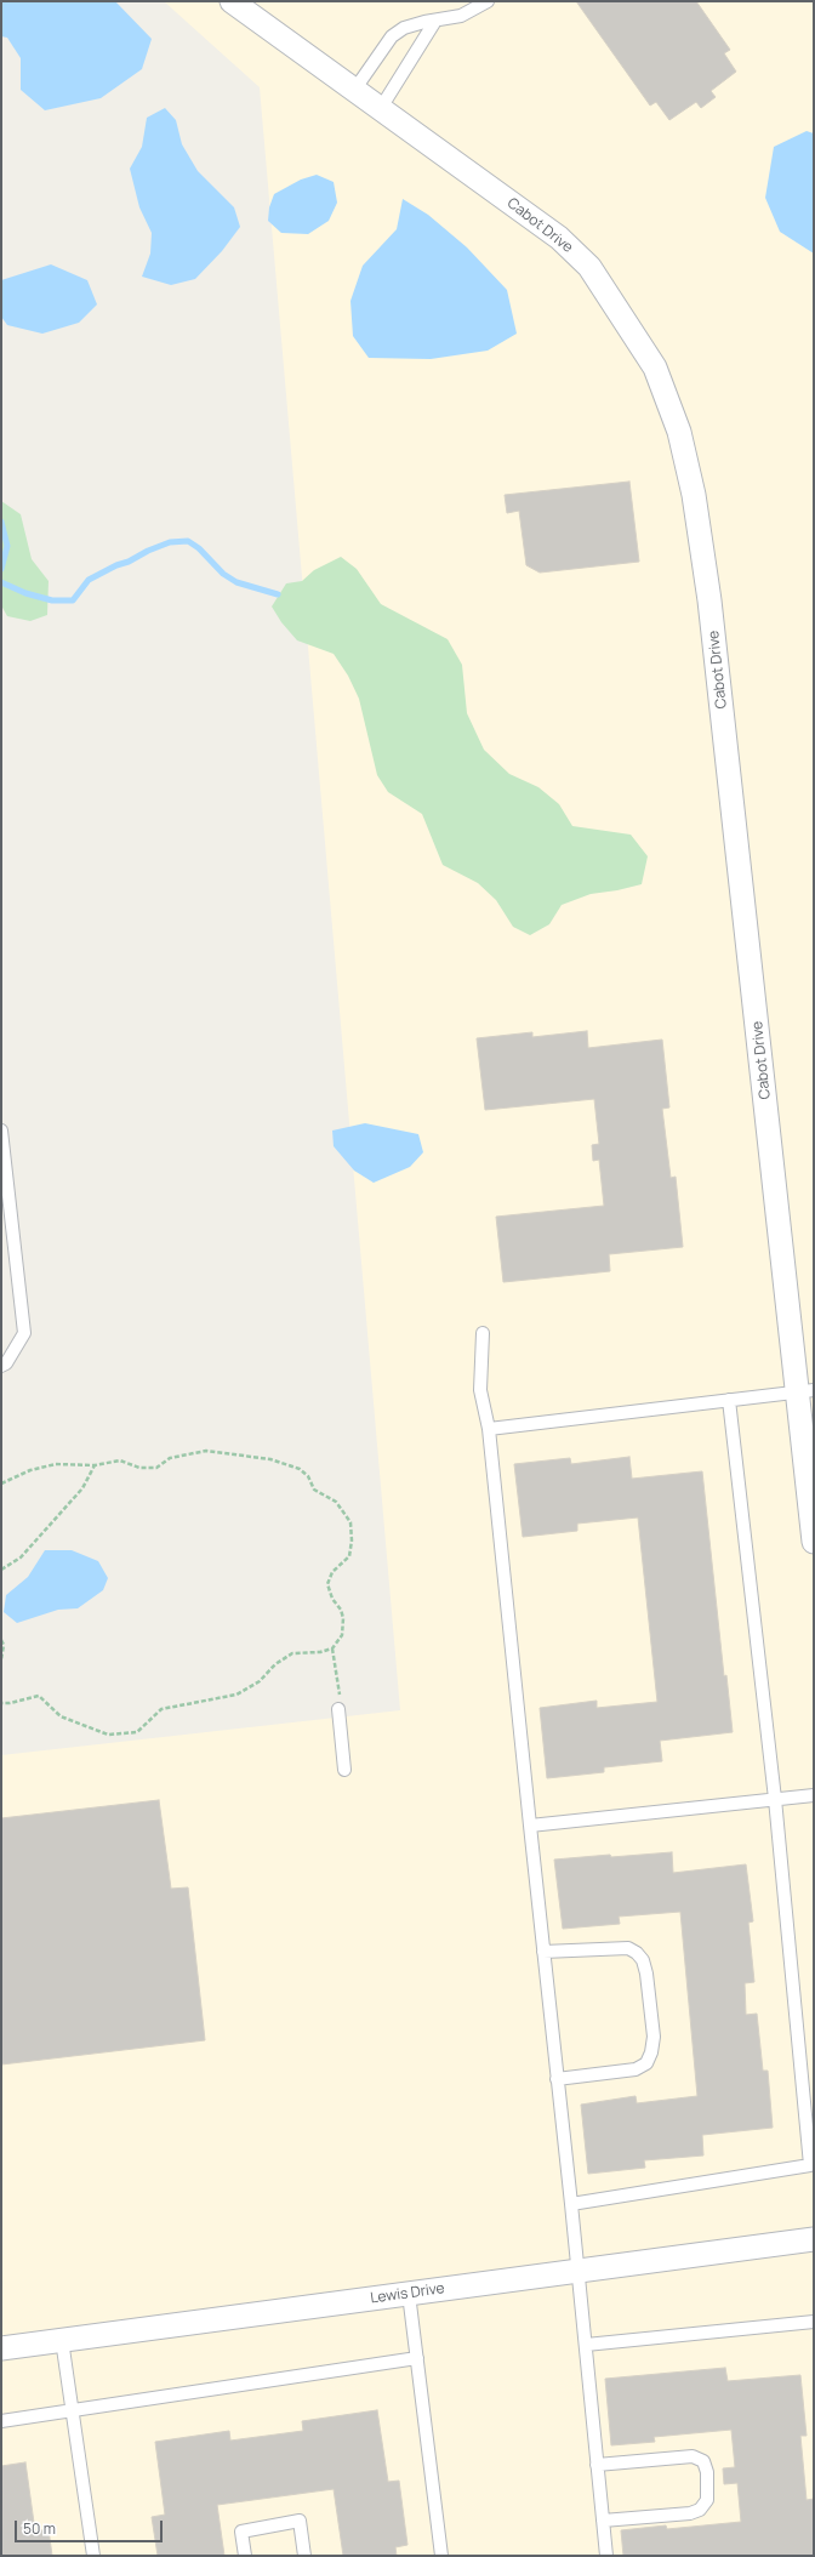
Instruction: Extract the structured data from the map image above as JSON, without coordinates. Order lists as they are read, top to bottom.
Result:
{
  "streets": {
    "street": ["Cabot Drive", "Lewis Drive"]
  },
  "scale_bar": "50 m"
}
